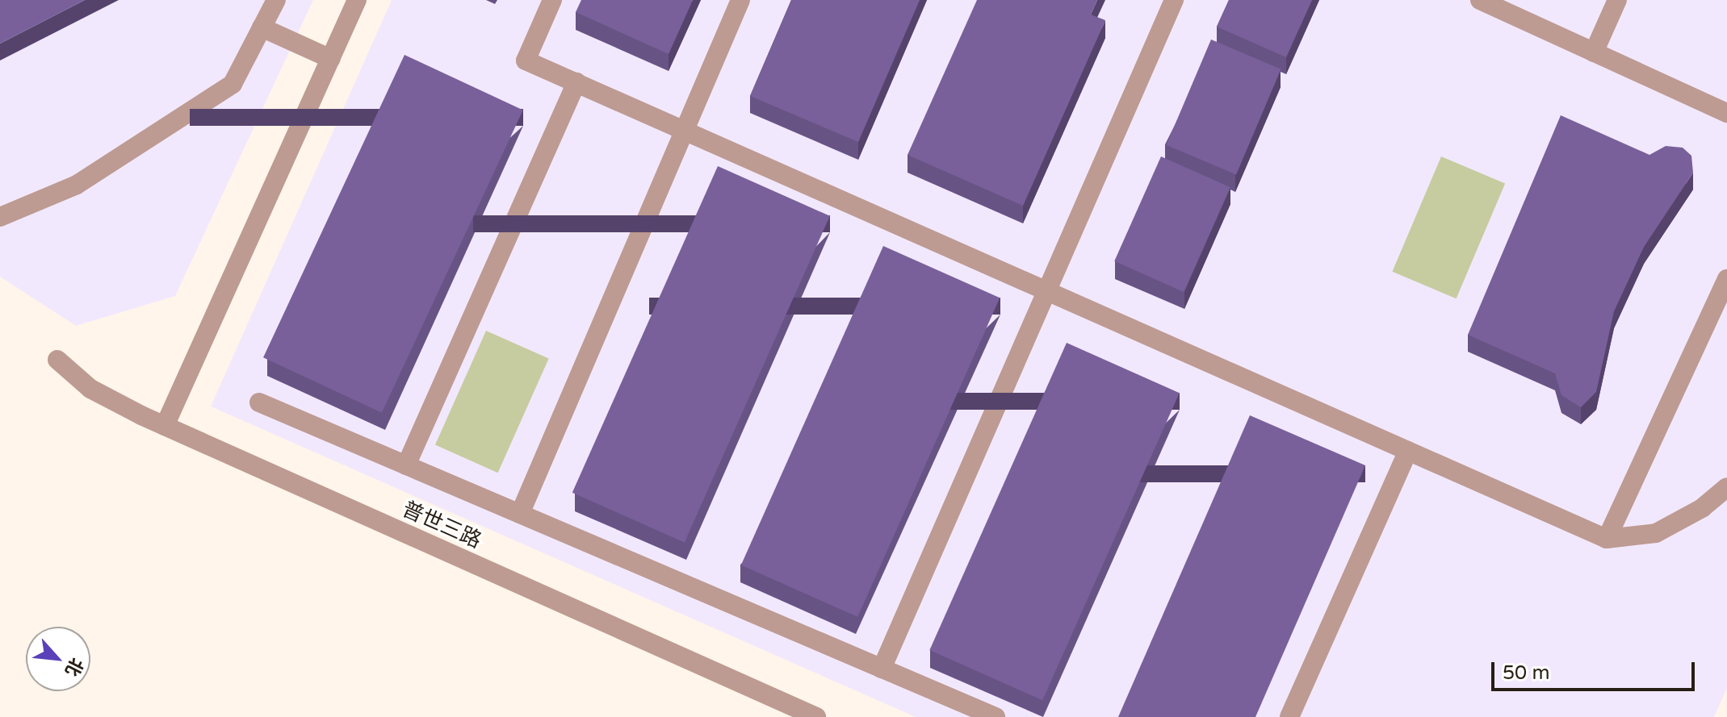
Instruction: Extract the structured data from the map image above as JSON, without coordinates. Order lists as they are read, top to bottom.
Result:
{
  "streets": {
    "street": ["普世三路"]
  },
  "scale_bar": "50 m",
  "north": "bottom right"
}
